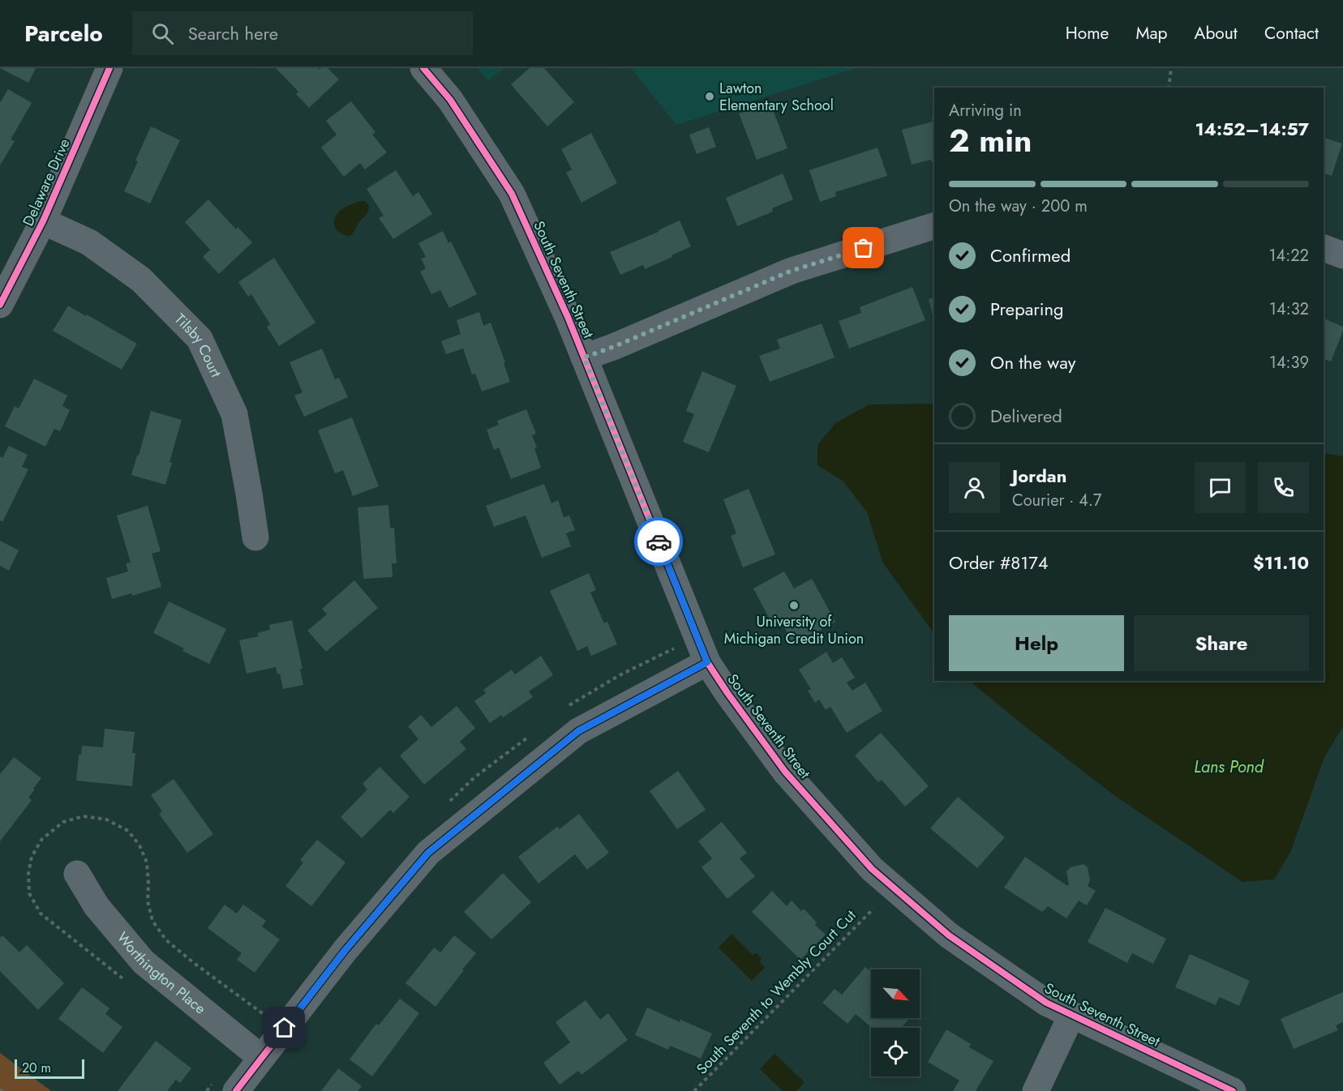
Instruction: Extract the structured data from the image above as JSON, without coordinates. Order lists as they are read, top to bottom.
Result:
{
  "streets": {
    "street": [
      "Delaware Drive",
      "South Seventh Street",
      "Tilsby Court",
      "Worthington Place"
    ],
    "path": ["South Seventh to Wembly Court Cut"]
  },
  "crossings": [
    ["Delaware Drive", "Tilsby Court"]
  ],
  "water": ["Lans Pond"],
  "places": ["Lawton Elementary School", "University of Michigan Credit Union"],
  "scale_bar": "20 m",
  "north": "bottom right",
  "page": {
    "header": "Parcelo",
    "search": "Search here",
    "nav": [
      "Home",
      "Map",
      "About",
      "Contact"
    ],
    "heading": ["2 min", "Arriving in", "14:52–14:57"],
    "panel": [
      "Jordan",
      "Courier · 4.7",
      "Order #8174",
      "$11.10"
    ],
    "bar": "On the way · 200 m",
    "list": [
      ["Confirmed", "14:22"],
      ["Preparing", "14:32"],
      ["On the way", "14:39"],
      "Delivered"
    ],
    "buttons": ["Help", "Share"],
    "scale": "20 m"
  }
}
